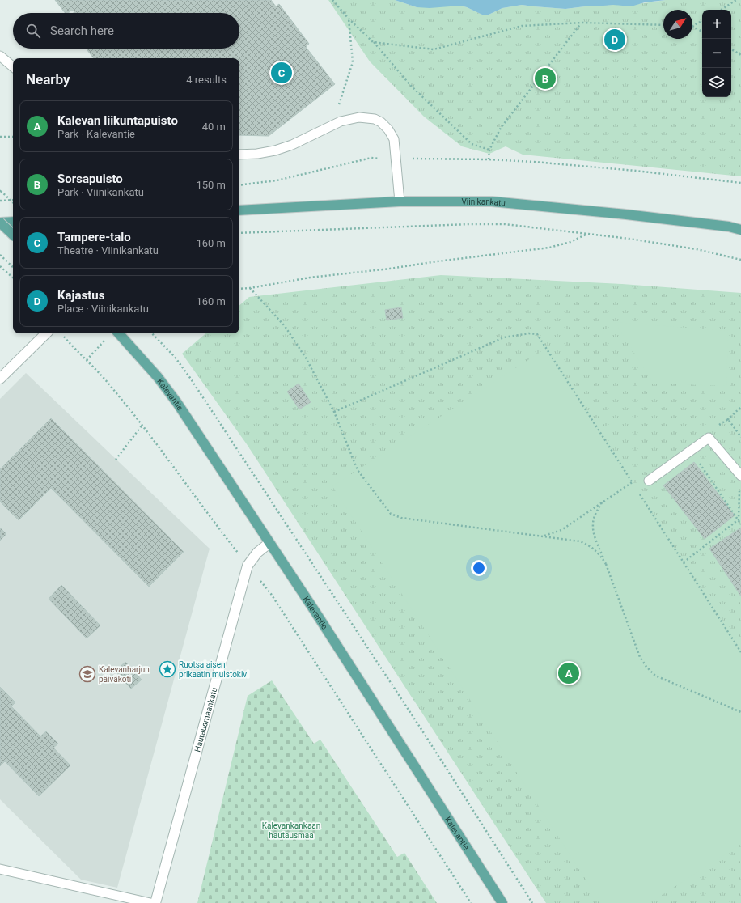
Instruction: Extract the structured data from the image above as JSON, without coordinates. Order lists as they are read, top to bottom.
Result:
{
  "streets": {
    "main road": ["Viinikankatu", "Kalevantie"],
    "street": ["Hautausmaankatu"]
  },
  "crossings": [
    ["Kalevantie", "Hautausmaankatu"]
  ],
  "parks": ["Kalevankankaan hautausmaa"],
  "places": {
    "place": ["Ruotsalaisen prikaatin muistokivi"],
    "school or university": ["Kalevanharjun päiväkoti"]
  },
  "north": "top right",
  "page": {
    "map_buttons": ["+", "−"],
    "search": "Search here",
    "pins": [
      "D",
      "C",
      "B",
      "A"
    ],
    "heading": ["Nearby", "4 results"],
    "list": [
      {
        "mark": "A",
        "name": "Kalevan liikuntapuisto",
        "note": "Park · Kalevantie",
        "value": "40 m"
      },
      {
        "mark": "B",
        "name": "Sorsapuisto",
        "note": "Park · Viinikankatu",
        "value": "150 m"
      },
      {
        "mark": "C",
        "name": "Tampere-talo",
        "note": "Theatre · Viinikankatu",
        "value": "160 m"
      },
      {
        "mark": "D",
        "name": "Kajastus",
        "note": "Place · Viinikankatu",
        "value": "160 m"
      }
    ]
  }
}
